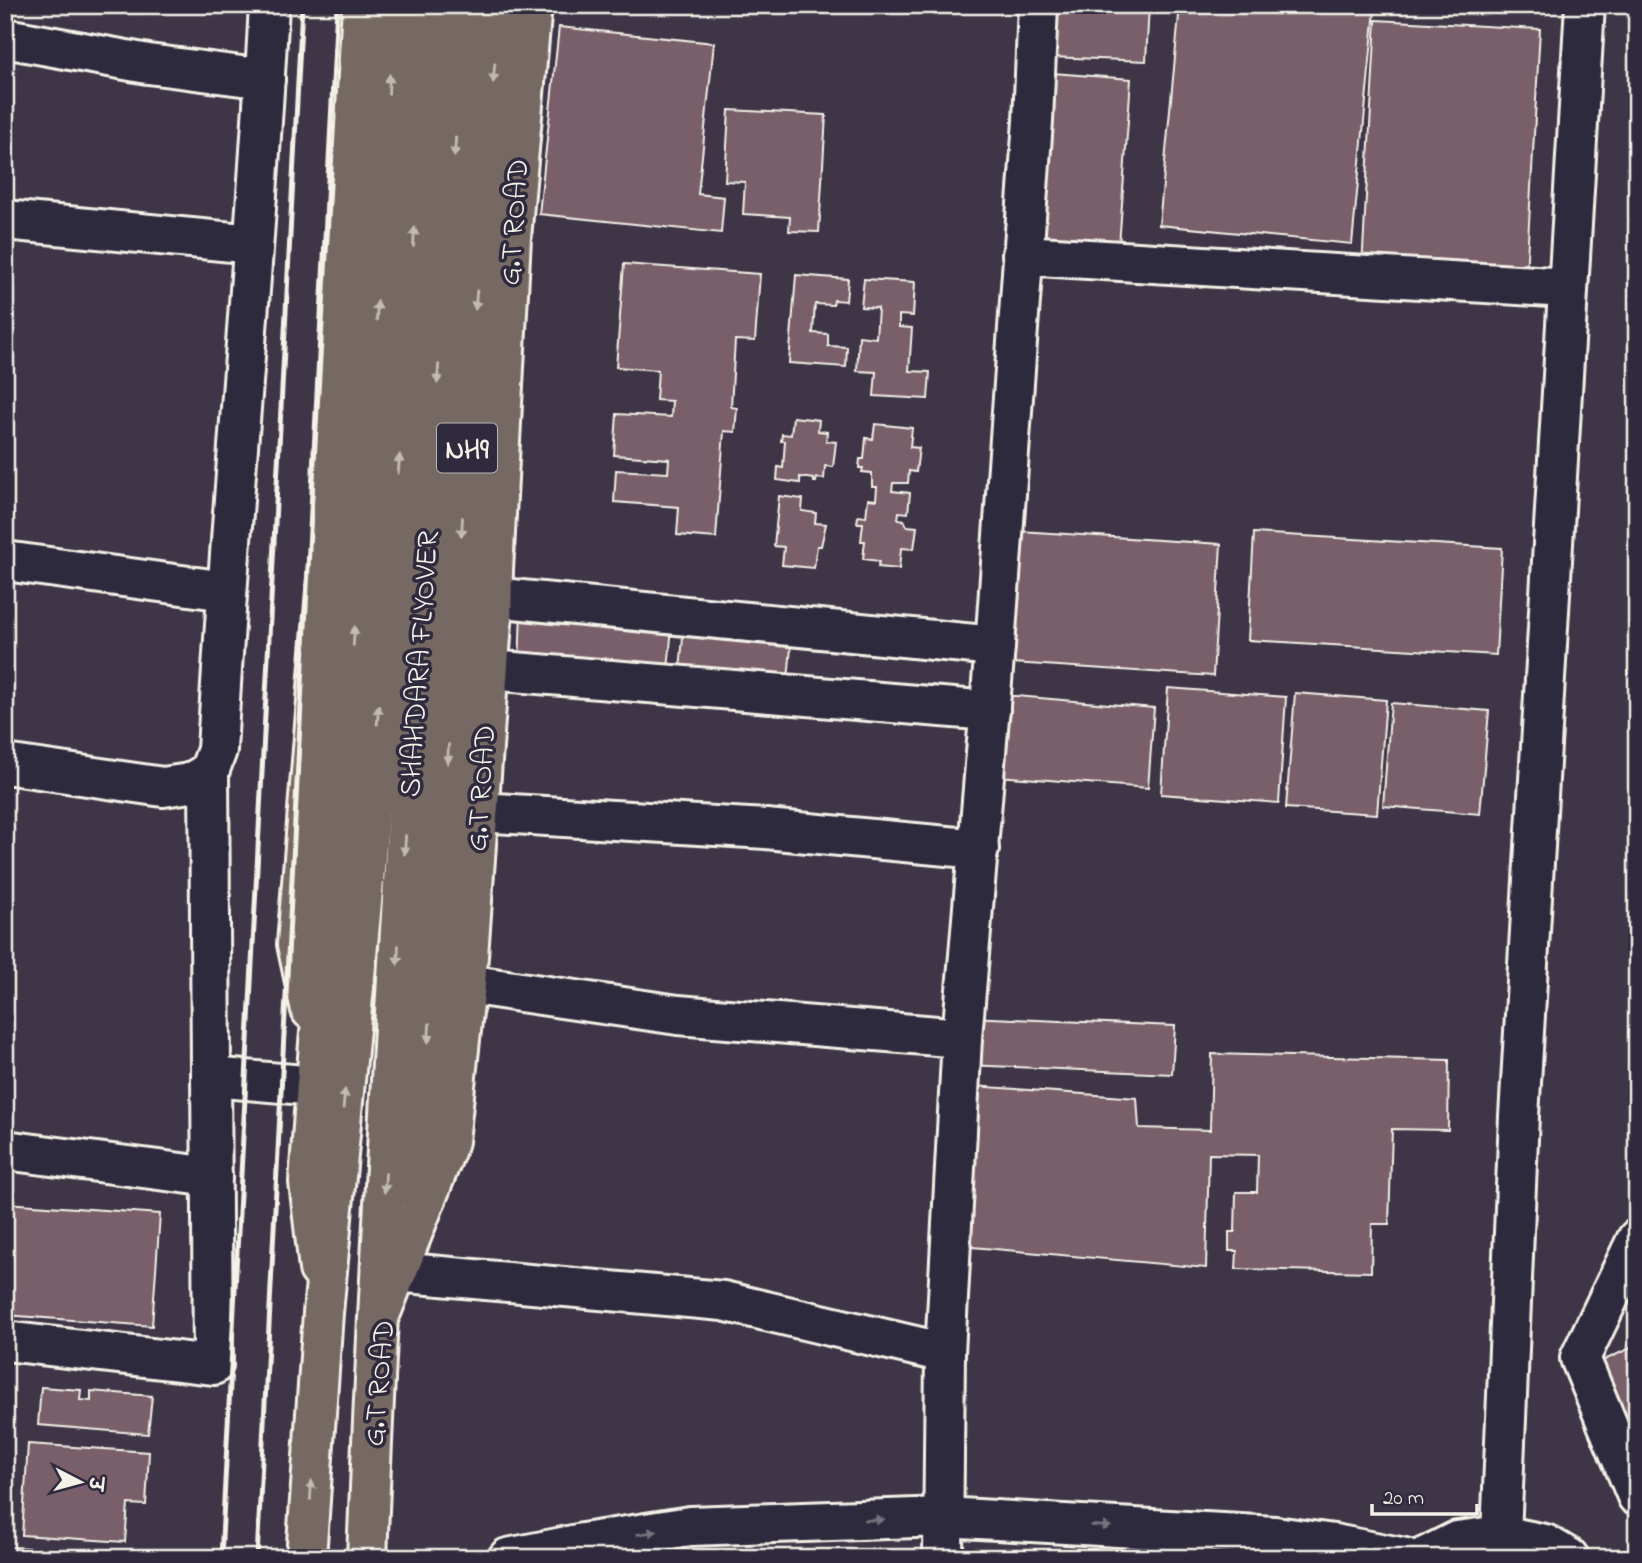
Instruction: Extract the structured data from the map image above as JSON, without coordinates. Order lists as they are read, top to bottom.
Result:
{
  "streets": {
    "main road": ["G.T ROAD", "NH9", "SHAHDARA FLYOVER"]
  },
  "crossings": [
    ["G.T ROAD", "SHAHDARA FLYOVER"]
  ],
  "scale_bar": "20 m",
  "north": "right"
}
